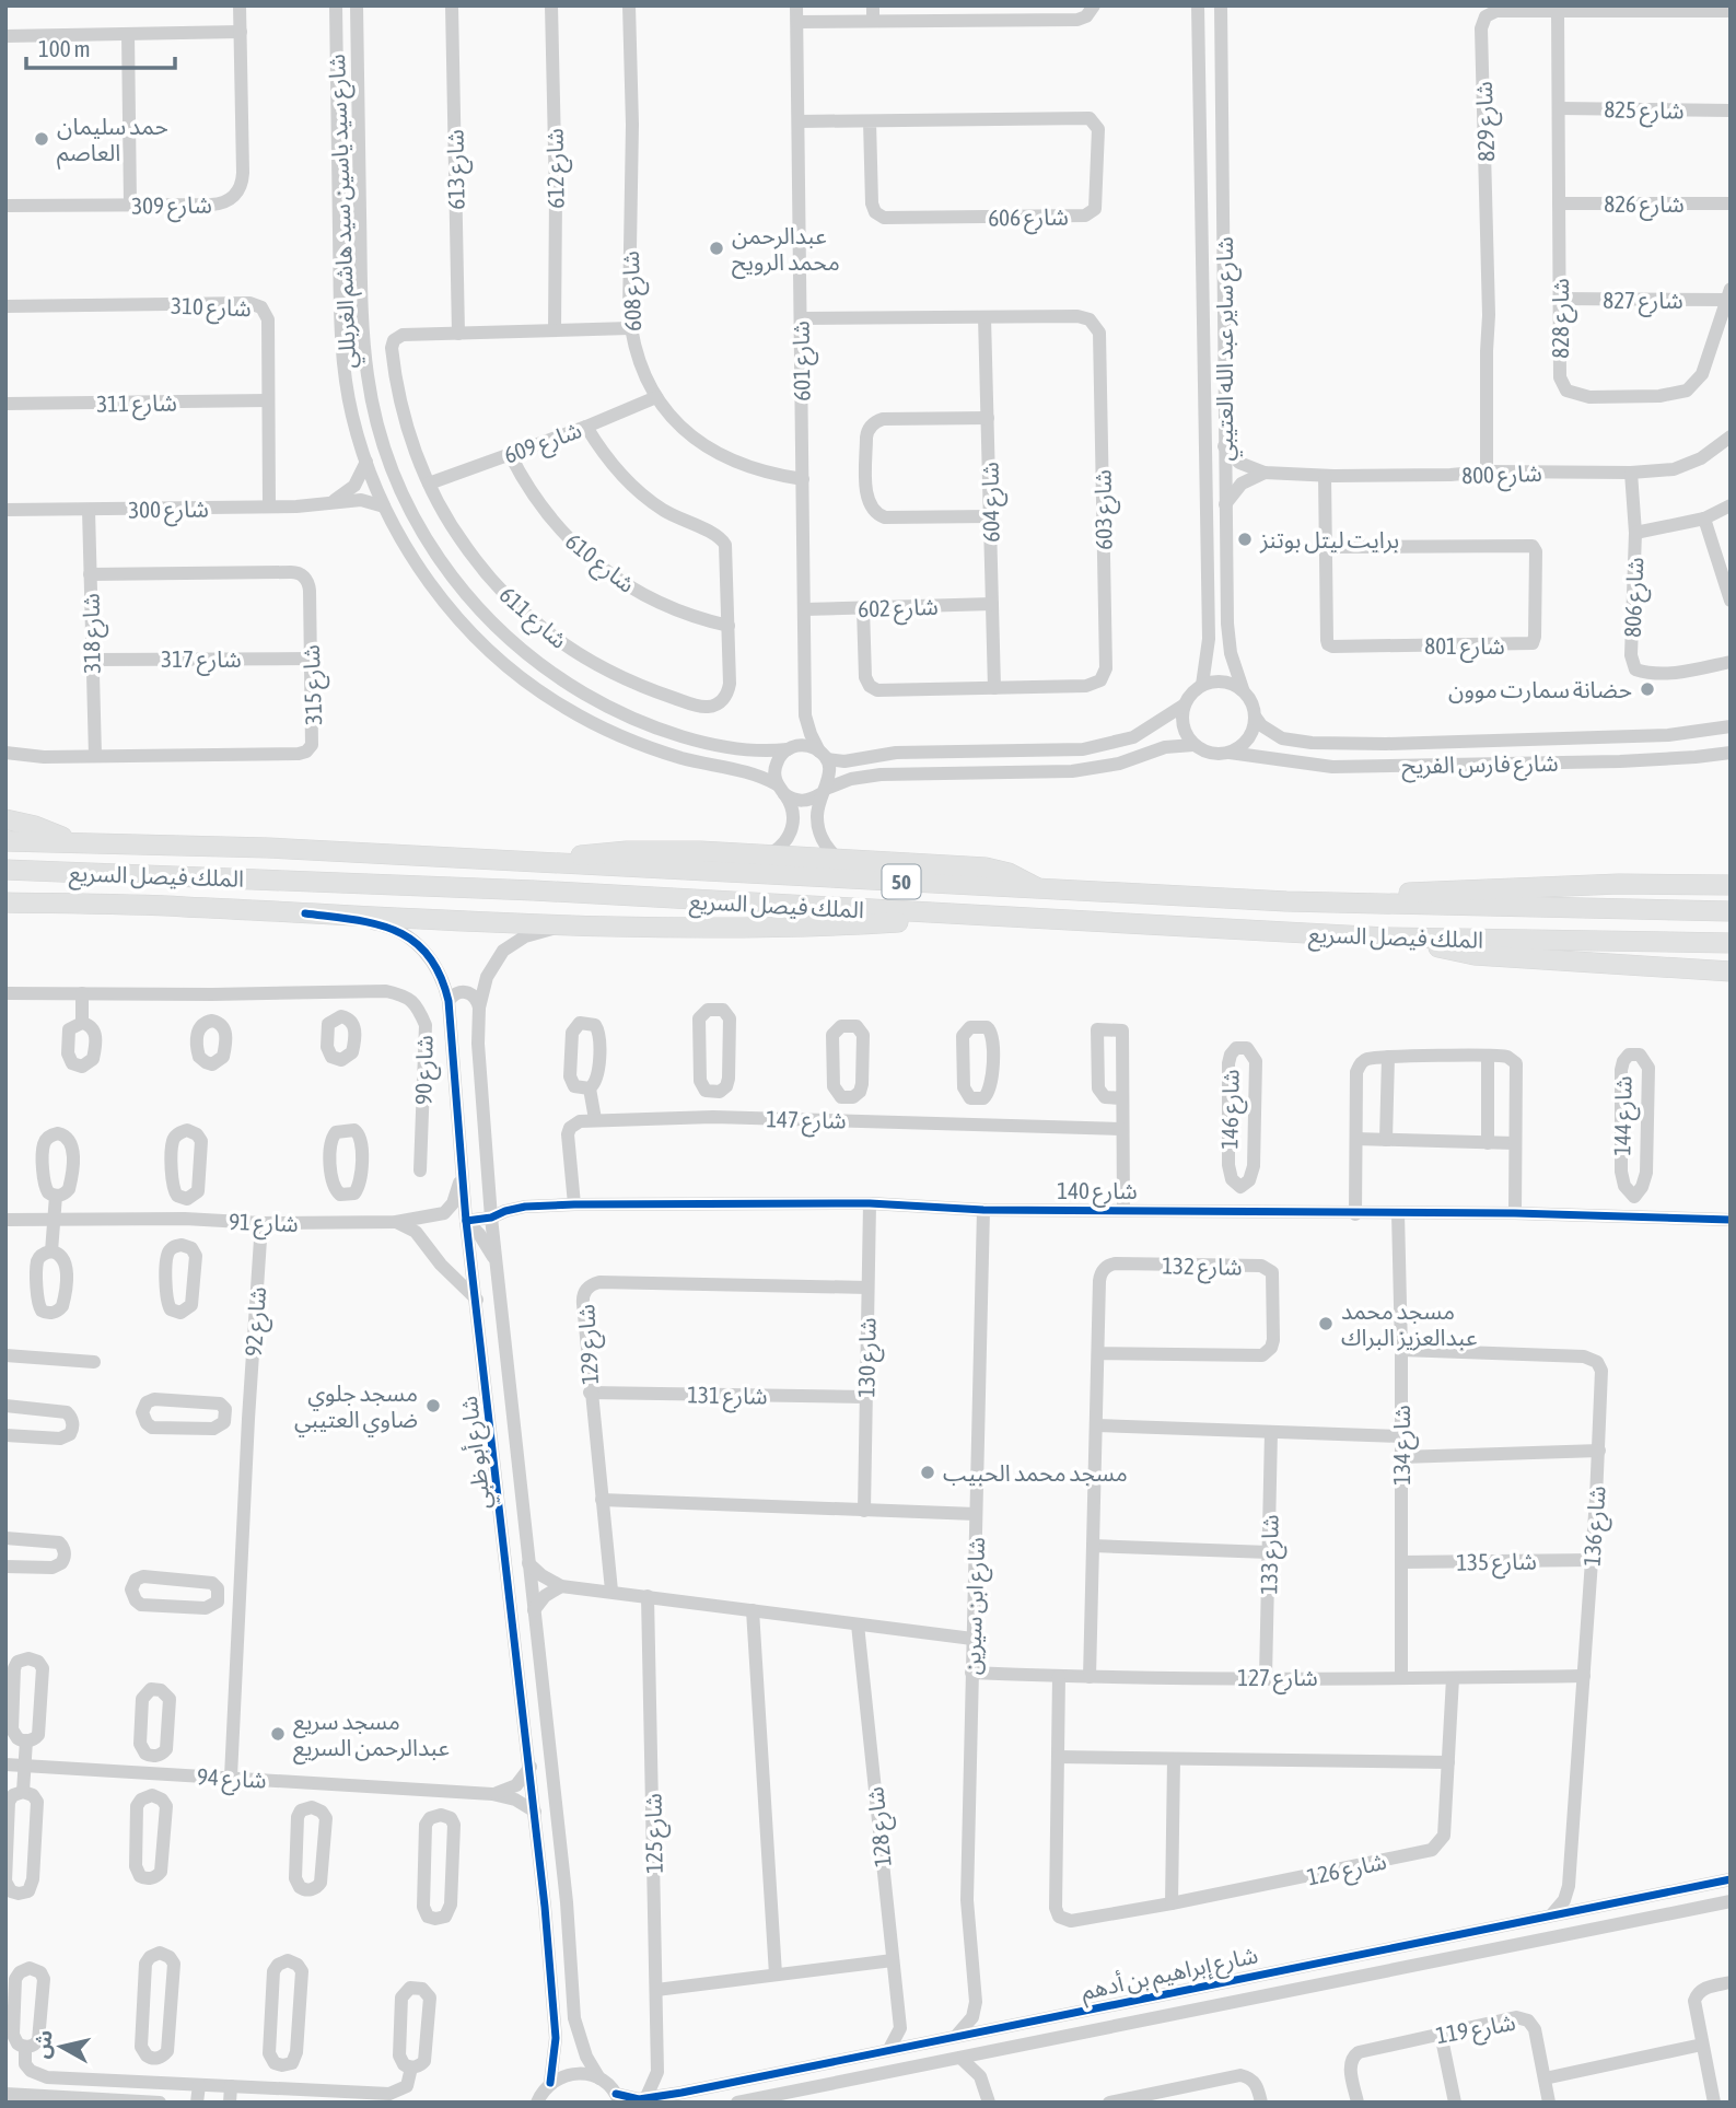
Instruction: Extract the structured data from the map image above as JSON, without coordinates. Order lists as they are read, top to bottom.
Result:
{
  "streets": {
    "highway": ["الملك فيصل السريع", "50"],
    "street": [
      "شارع 825",
      "شارع 829",
      "شارع 612",
      "شارع 613",
      "شارع 826",
      "شارع 309",
      "شارع سيد ياسين سيد هاشم الغربللي",
      "شارع 606",
      "شارع 608",
      "شارع 827",
      "شارع 310",
      "شارع 828",
      "شارع ساير عبد الله العتيبي",
      "شارع 601",
      "شارع 311",
      "شارع 609",
      "شارع 800",
      "شارع 604",
      "شارع 300",
      "شارع 603",
      "شارع 610",
      "شارع 806",
      "شارع 602",
      "شارع 611",
      "شارع 318",
      "شارع 801",
      "شارع 317",
      "شارع 315",
      "شارع فارس الفريح",
      "شارع 90",
      "شارع 146",
      "شارع 144",
      "شارع 147",
      "شارع 140",
      "شارع 91",
      "شارع 132",
      "شارع 92",
      "شارع 129",
      "شارع 130",
      "شارع 131",
      "شارع 134",
      "شارع أبو ظبي",
      "شارع 136",
      "شارع 133",
      "شارع 135",
      "شارع ابن سيرين",
      "شارع 127",
      "شارع 94",
      "شارع 128",
      "شارع 125",
      "شارع 126",
      "شارع إبراهيم بن أدهم",
      "شارع 119"
    ]
  },
  "crossings": [
    ["شارع 825", "شارع 828"],
    ["شارع 829", "شارع 828"],
    ["شارع 829", "شارع 800"],
    ["شارع 612", "شارع 611"],
    ["شارع 613", "شارع 611"],
    ["شارع 826", "شارع 828"],
    ["شارع سيد ياسين سيد هاشم الغربللي", "شارع 601"],
    ["شارع سيد ياسين سيد هاشم الغربللي", "شارع 300"],
    ["شارع 606", "شارع 601"],
    ["شارع 608", "شارع 601"],
    ["شارع 608", "شارع 609"],
    ["شارع 608", "شارع 611"],
    ["شارع 827", "شارع 828"],
    ["شارع 310", "شارع 311"],
    ["شارع 310", "شارع 300"],
    ["شارع ساير عبد الله العتيبي", "شارع 800"],
    ["شارع ساير عبد الله العتيبي", "شارع فارس الفريح"],
    ["شارع 601", "شارع 603"],
    ["شارع 601", "شارع 602"],
    ["شارع 609", "شارع 610"],
    ["شارع 609", "شارع 611"],
    ["شارع 800", "شارع 806"],
    ["شارع 800", "شارع 801"],
    ["شارع 604", "شارع 603"],
    ["شارع 604", "شارع 602"],
    ["شارع 300", "شارع 318"],
    ["شارع 603", "شارع 602"],
    ["شارع 610", "شارع 611"],
    ["شارع 318", "شارع 317"],
    ["شارع 318", "شارع 315"],
    ["شارع 317", "شارع 315"],
    ["شارع 146", "شارع 140"],
    ["شارع 144", "شارع 140"],
    ["شارع 140", "شارع 130"],
    ["شارع 140", "شارع 134"],
    ["شارع 140", "شارع أبو ظبي"],
    ["شارع 140", "شارع ابن سيرين"],
    ["شارع 91", "شارع 92"],
    ["شارع 91", "شارع أبو ظبي"],
    ["شارع 132", "شارع 127"],
    ["شارع 92", "شارع 94"],
    ["شارع 129", "شارع 130"],
    ["شارع 129", "شارع 131"],
    ["شارع 130", "شارع 131"],
    ["شارع 134", "شارع 136"],
    ["شارع 134", "شارع 135"],
    ["شارع 134", "شارع 127"],
    ["شارع أبو ظبي", "شارع 94"],
    ["شارع 136", "شارع 135"],
    ["شارع 136", "شارع 127"],
    ["شارع 136", "شارع إبراهيم بن أدهم"],
    ["شارع 133", "شارع 127"],
    ["شارع ابن سيرين", "شارع 127"],
    ["شارع 127", "شارع 126"],
    ["شارع 125", "شارع إبراهيم بن أدهم"]
  ],
  "places": [
    "حمد سليمان العاصم",
    "عبدالرحمن محمد الرويح",
    "برايت ليتل بوتنز",
    "حضانة سمارت موون",
    "مسجد محمد عبدالعزيز البراك",
    "مسجد جلوي ضاوي العتيبي",
    "مسجد محمد الحبيب",
    "مسجد سريع عبدالرحمن السريع"
  ],
  "scale_bar": "100 m",
  "north": "left"
}
